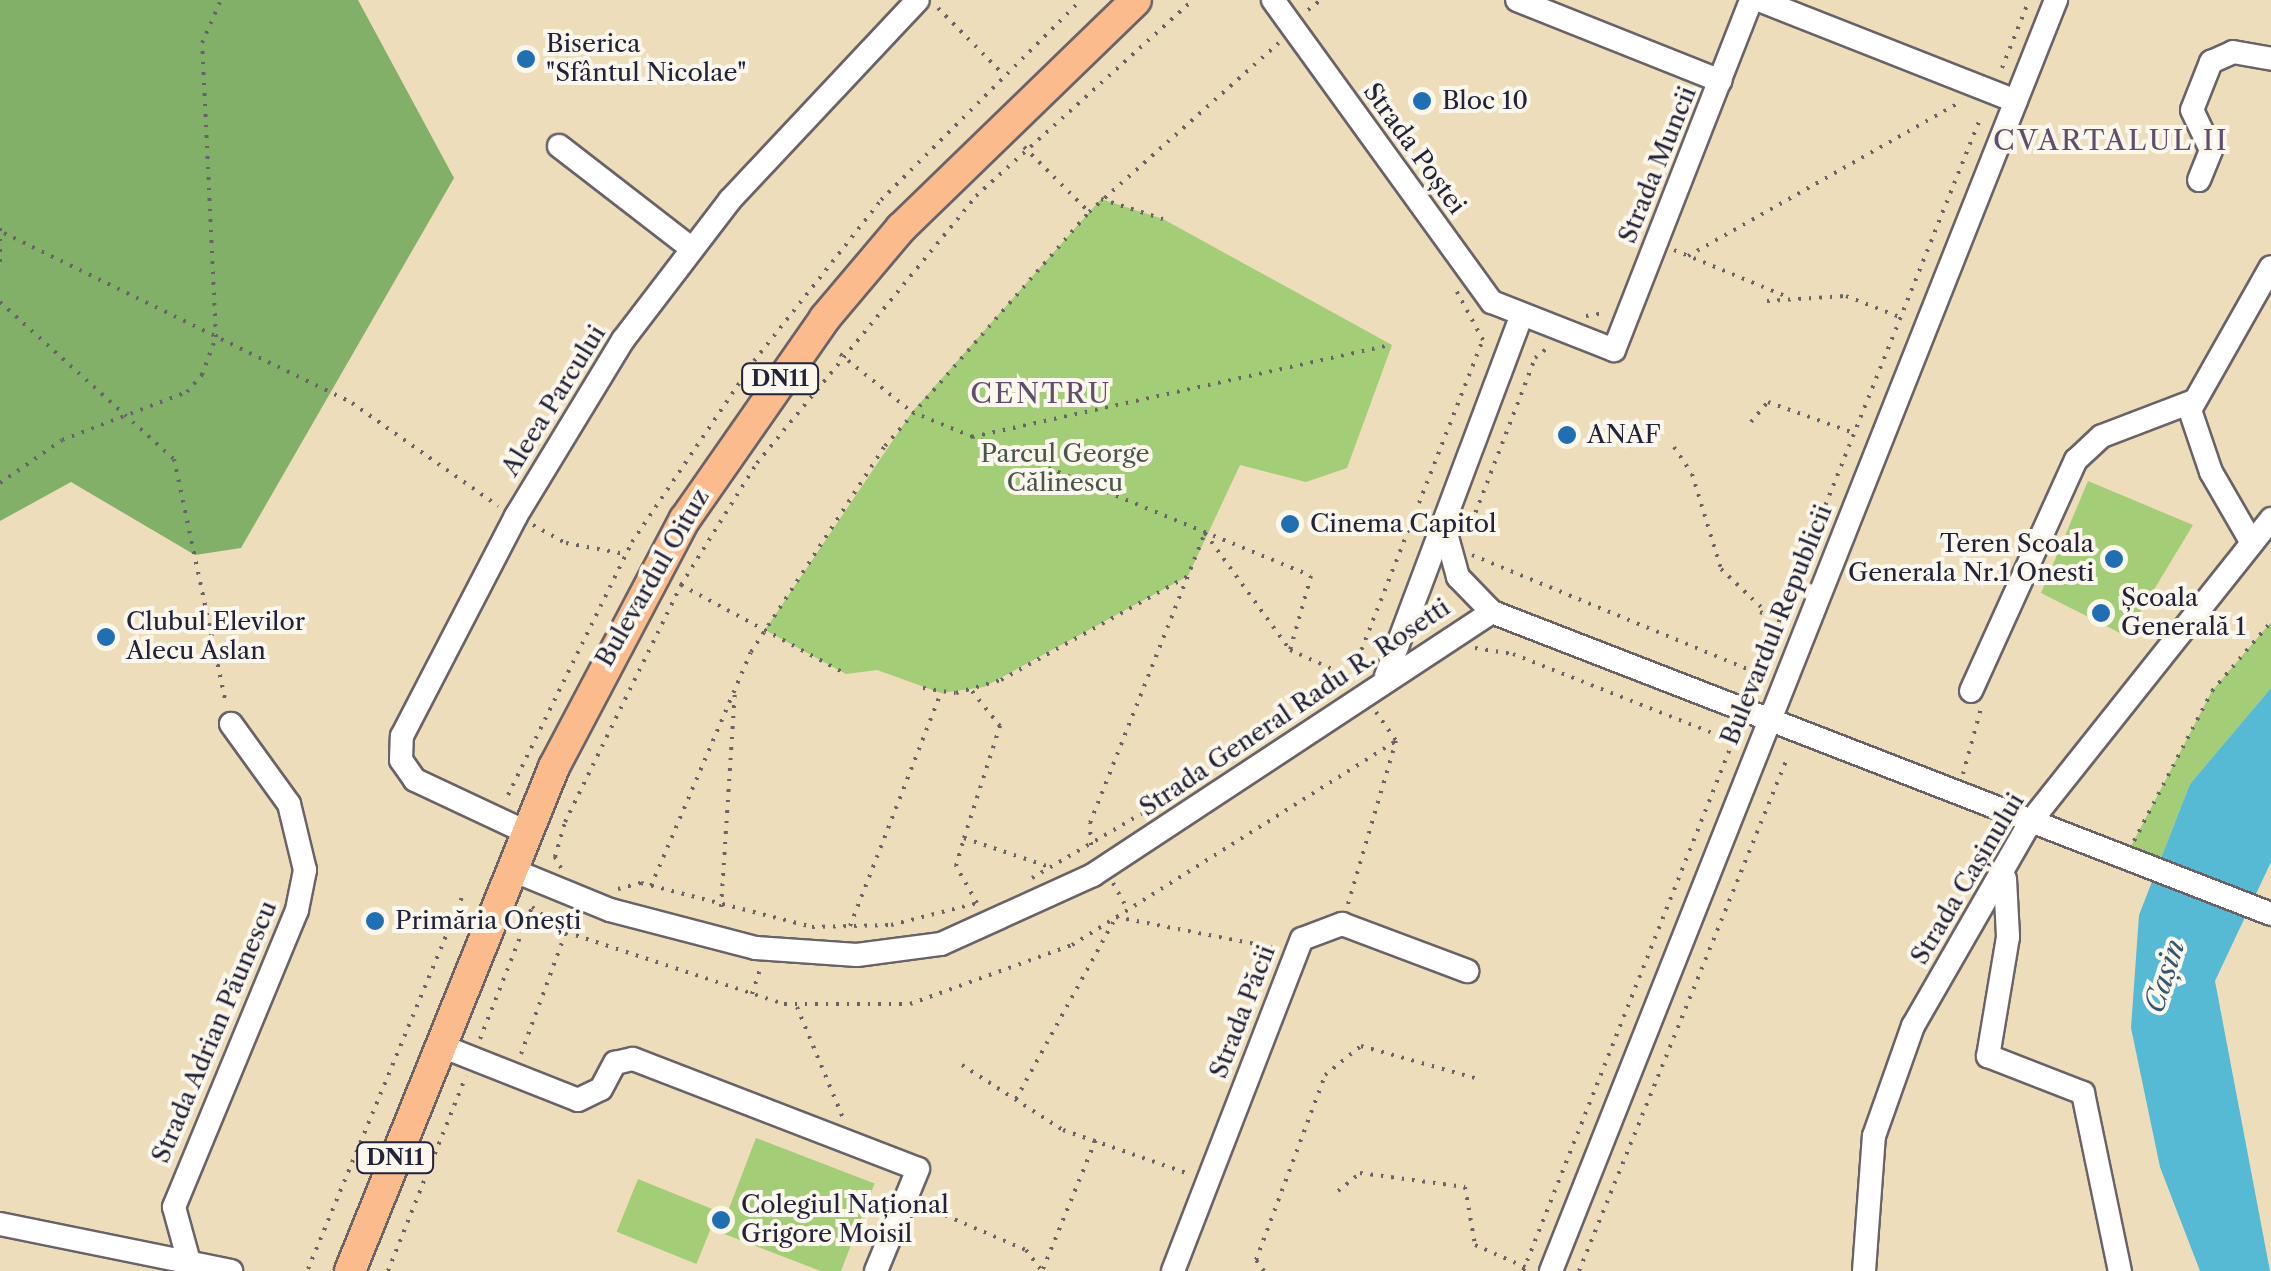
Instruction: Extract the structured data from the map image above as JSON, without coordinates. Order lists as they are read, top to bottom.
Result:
{
  "streets": {
    "main road": ["DN11", "Bulevardul Oituz"],
    "street": [
      "Strada Poștei",
      "Strada Muncii",
      "Aleea Parcului",
      "Bulevardul Republicii",
      "Strada General Radu R. Rosetti",
      "Strada Cașinului",
      "Strada Păcii",
      "Strada Adrian Păunescu"
    ]
  },
  "crossings": [
    ["Strada Poștei", "Strada Muncii"],
    ["Aleea Parcului", "Bulevardul Oituz"],
    ["Bulevardul Oituz", "Strada General Radu R. Rosetti"],
    ["Bulevardul Republicii", "Strada General Radu R. Rosetti"],
    ["Strada General Radu R. Rosetti", "Strada Cașinului"]
  ],
  "districts": ["CVARTALUL II", "CENTRU"],
  "water": ["Cașin"],
  "parks": ["Parcul George Călinescu"],
  "places": [
    "Biserica \"Sfântul Nicolae\"",
    "Bloc 10",
    "ANAF",
    "Cinema Capitol",
    "Teren Scoala Generala Nr.1 Onesti",
    "Școala Generală 1",
    "Clubul Elevilor Alecu Aslan",
    "Primăria Onești",
    "Colegiul Național Grigore Moisil"
  ]
}
